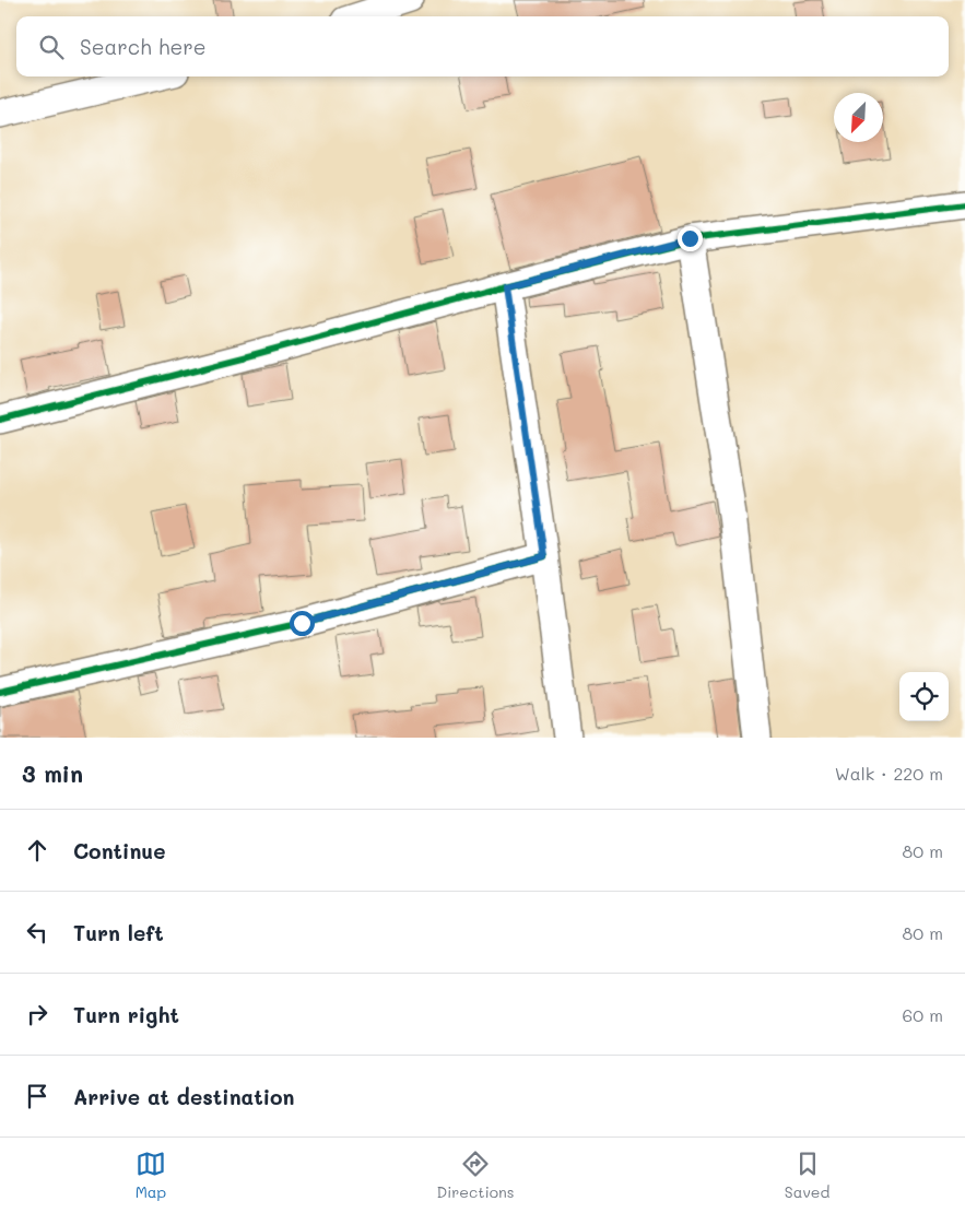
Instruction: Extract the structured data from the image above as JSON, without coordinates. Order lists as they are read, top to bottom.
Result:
{
  "north": "bottom left",
  "page": {
    "search": "Search here",
    "heading": ["3 min", "Walk · 220 m"],
    "list": [
      ["Continue", "80 m"],
      ["Turn left", "80 m"],
      ["Turn right", "60 m"],
      "Arrive at destination"
    ],
    "nav": ["Map", "Directions", "Saved"]
  }
}
